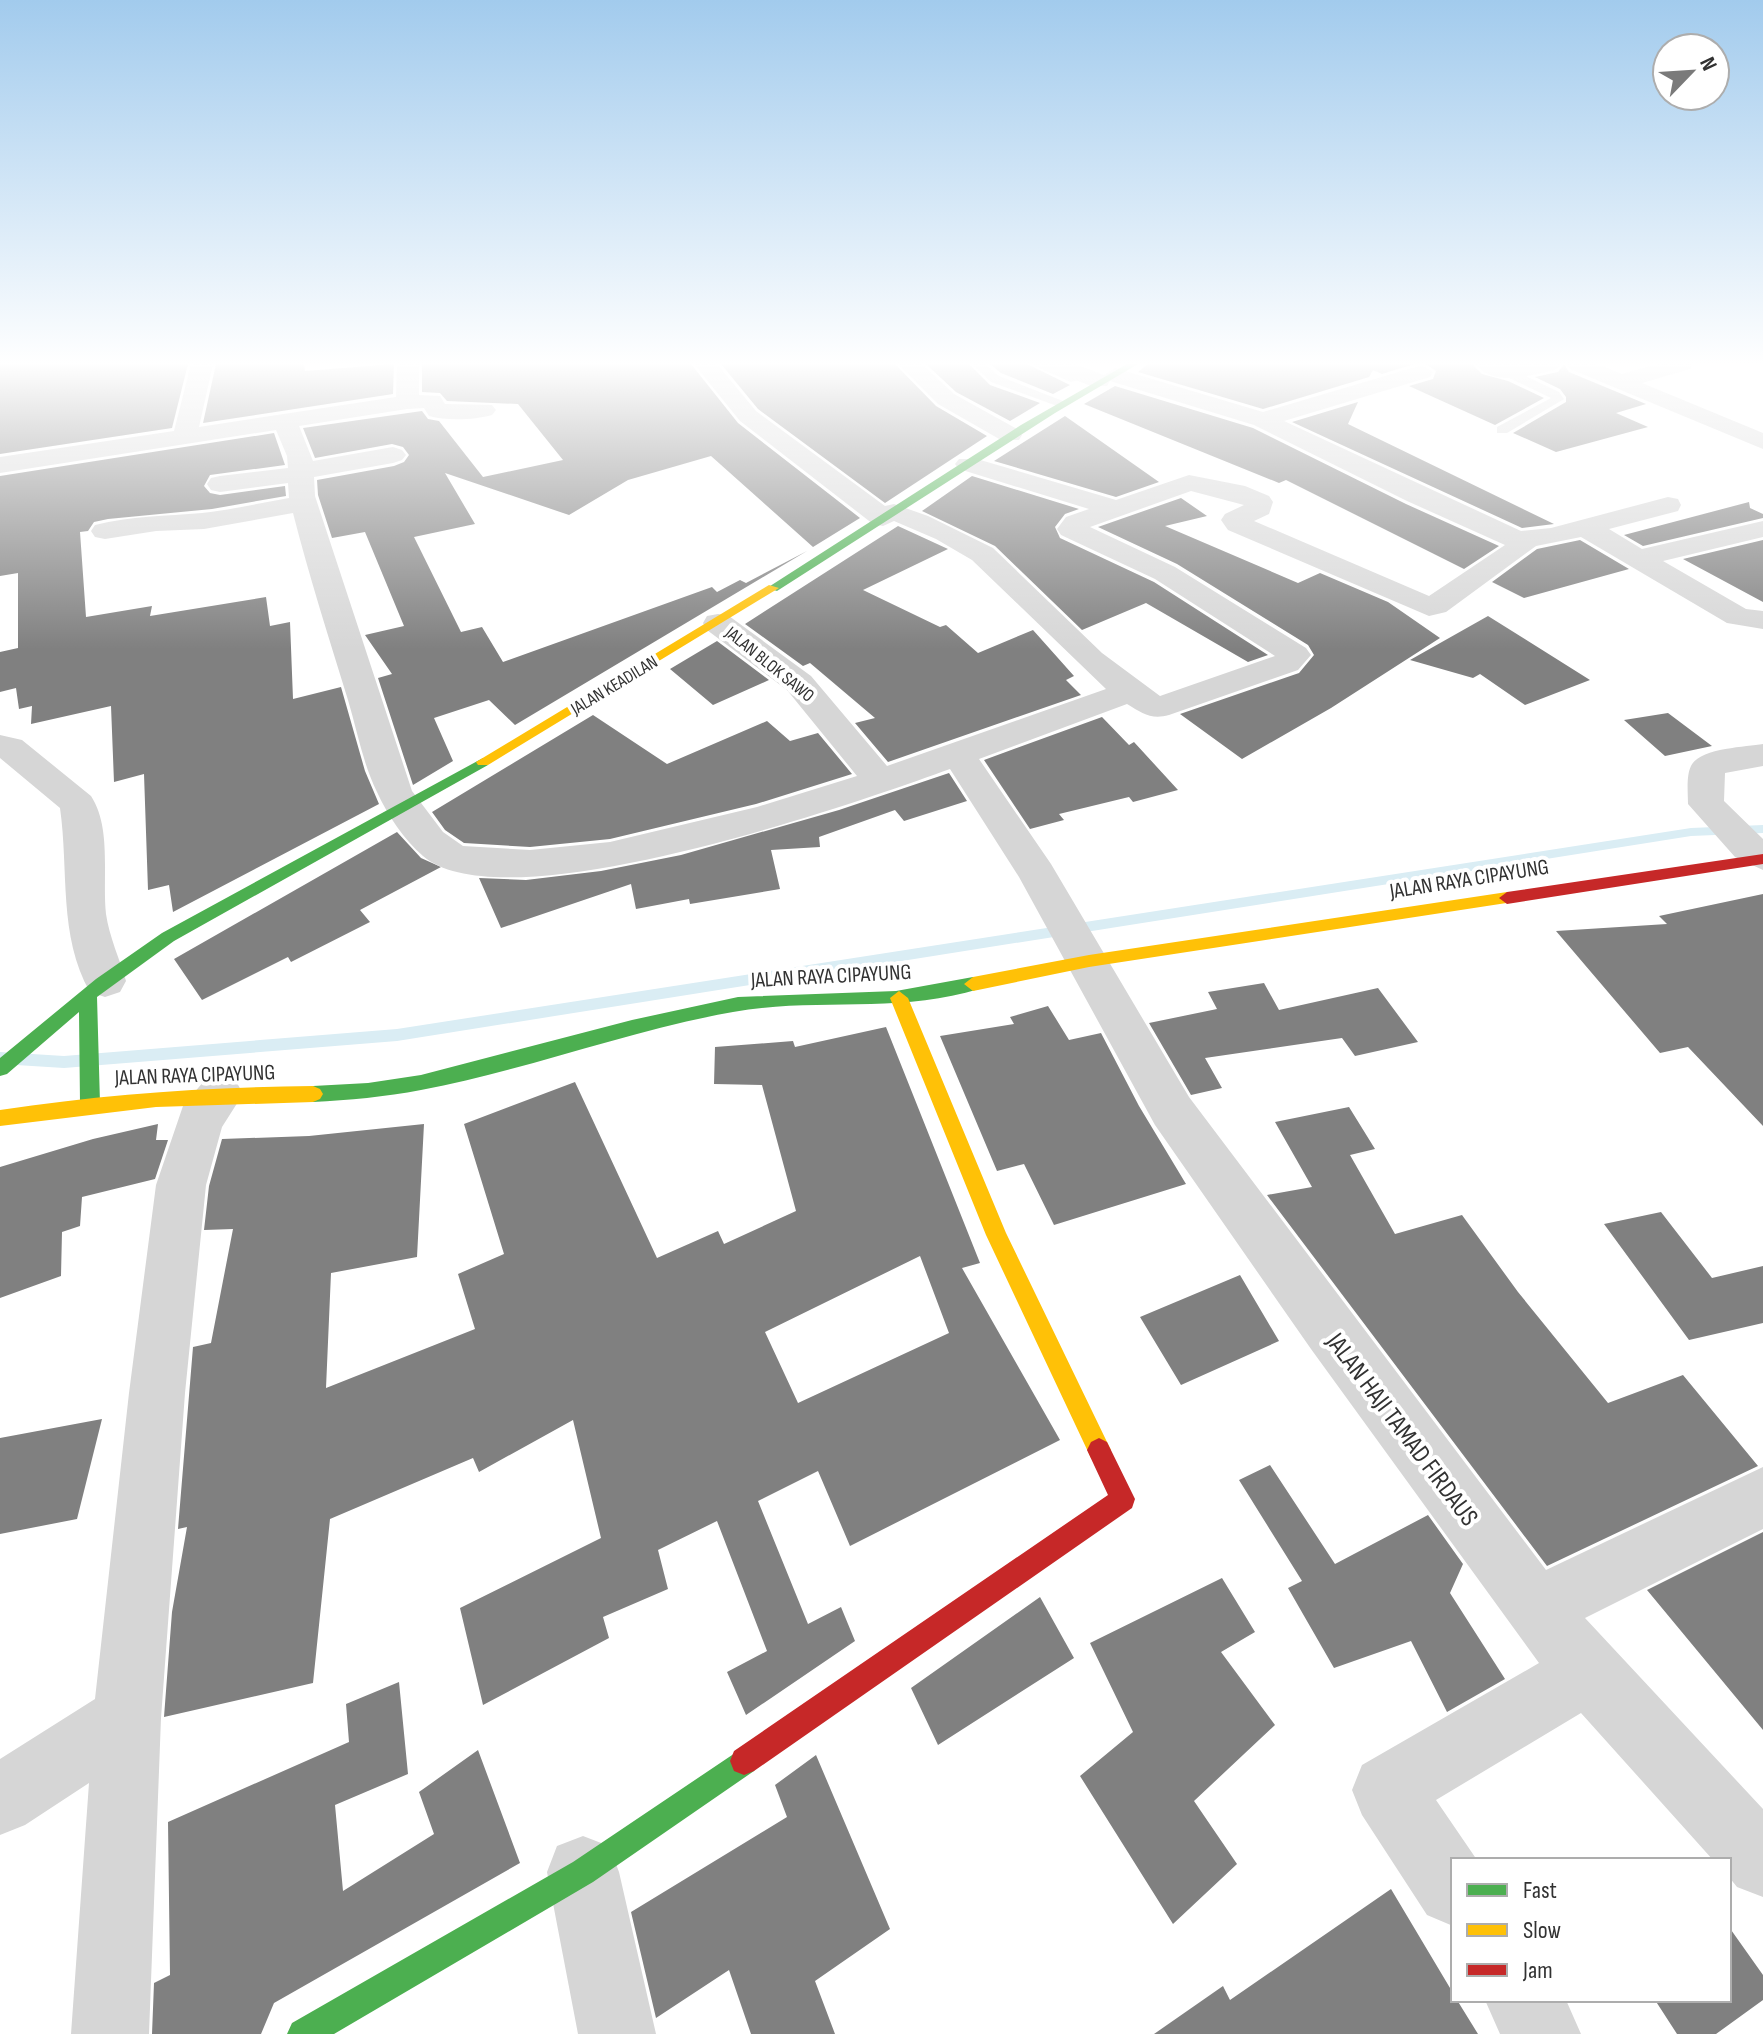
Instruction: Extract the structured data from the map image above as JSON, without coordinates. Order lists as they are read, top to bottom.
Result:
{
  "streets": {
    "main road": ["JALAN KEADILAN", "JALAN RAYA CIPAYUNG"],
    "street": ["JALAN BLOK SAWO", "JALAN HAJI TAMAD FIRDAUS"]
  },
  "crossings": [
    ["JALAN BLOK SAWO", "JALAN KEADILAN"],
    ["JALAN RAYA CIPAYUNG", "JALAN HAJI TAMAD FIRDAUS"]
  ],
  "legend": ["Fast", "Slow", "Jam"],
  "north": "top right"
}
